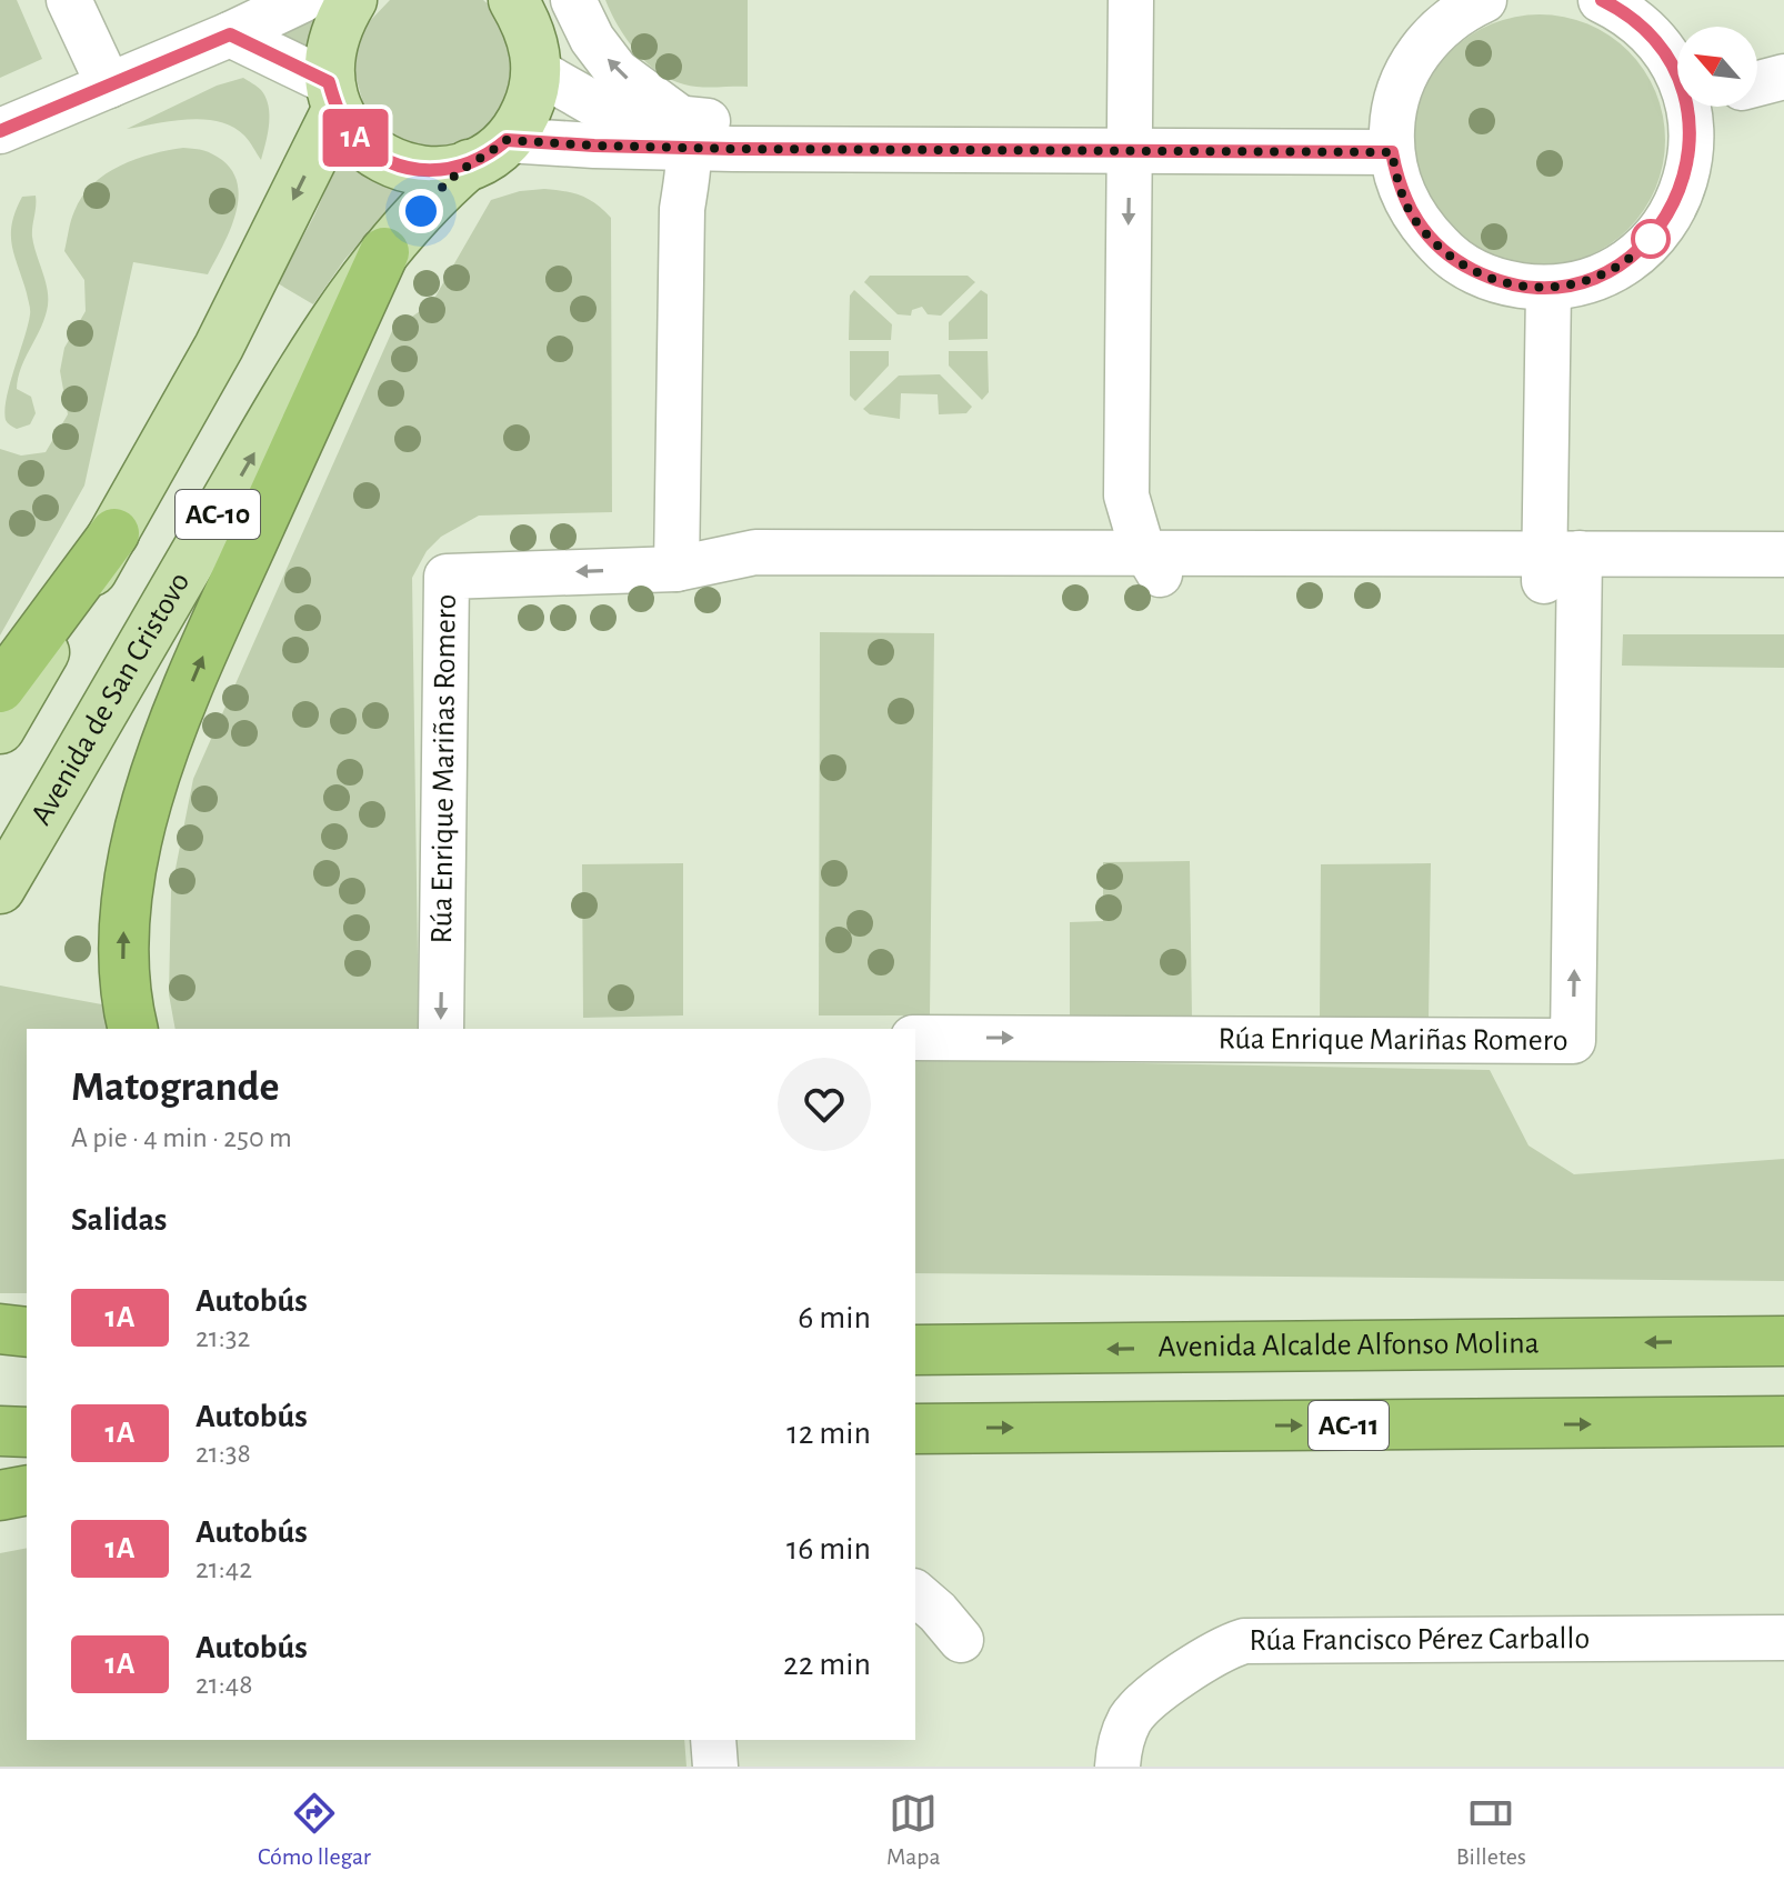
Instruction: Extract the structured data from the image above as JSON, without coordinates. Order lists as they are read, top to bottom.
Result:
{
  "streets": {
    "highway": ["Avenida Alcalde Alfonso Molina", "AC-11"],
    "main road": ["AC-10", "Avenida de San Cristovo"],
    "street": ["Rúa Enrique Mariñas Romero", "Rúa Francisco Pérez Carballo"]
  },
  "crossings": [
    ["AC-10", "Avenida de San Cristovo"]
  ],
  "lines": ["bus line 1A"],
  "north": "top left",
  "page": {
    "on_map": "1A",
    "heading": [
      ["Matogrande", "A pie · 4 min · 250 m"],
      "Salidas"
    ],
    "list": [
      {
        "mark": "1A",
        "name": "Autobús",
        "note": "21:32",
        "value": "6 min"
      },
      {
        "mark": "1A",
        "name": "Autobús",
        "note": "21:38",
        "value": "12 min"
      },
      {
        "mark": "1A",
        "name": "Autobús",
        "note": "21:42",
        "value": "16 min"
      },
      {
        "mark": "1A",
        "name": "Autobús",
        "note": "21:48",
        "value": "22 min"
      }
    ],
    "tabs": ["Cómo llegar", "Mapa", "Billetes"]
  }
}
